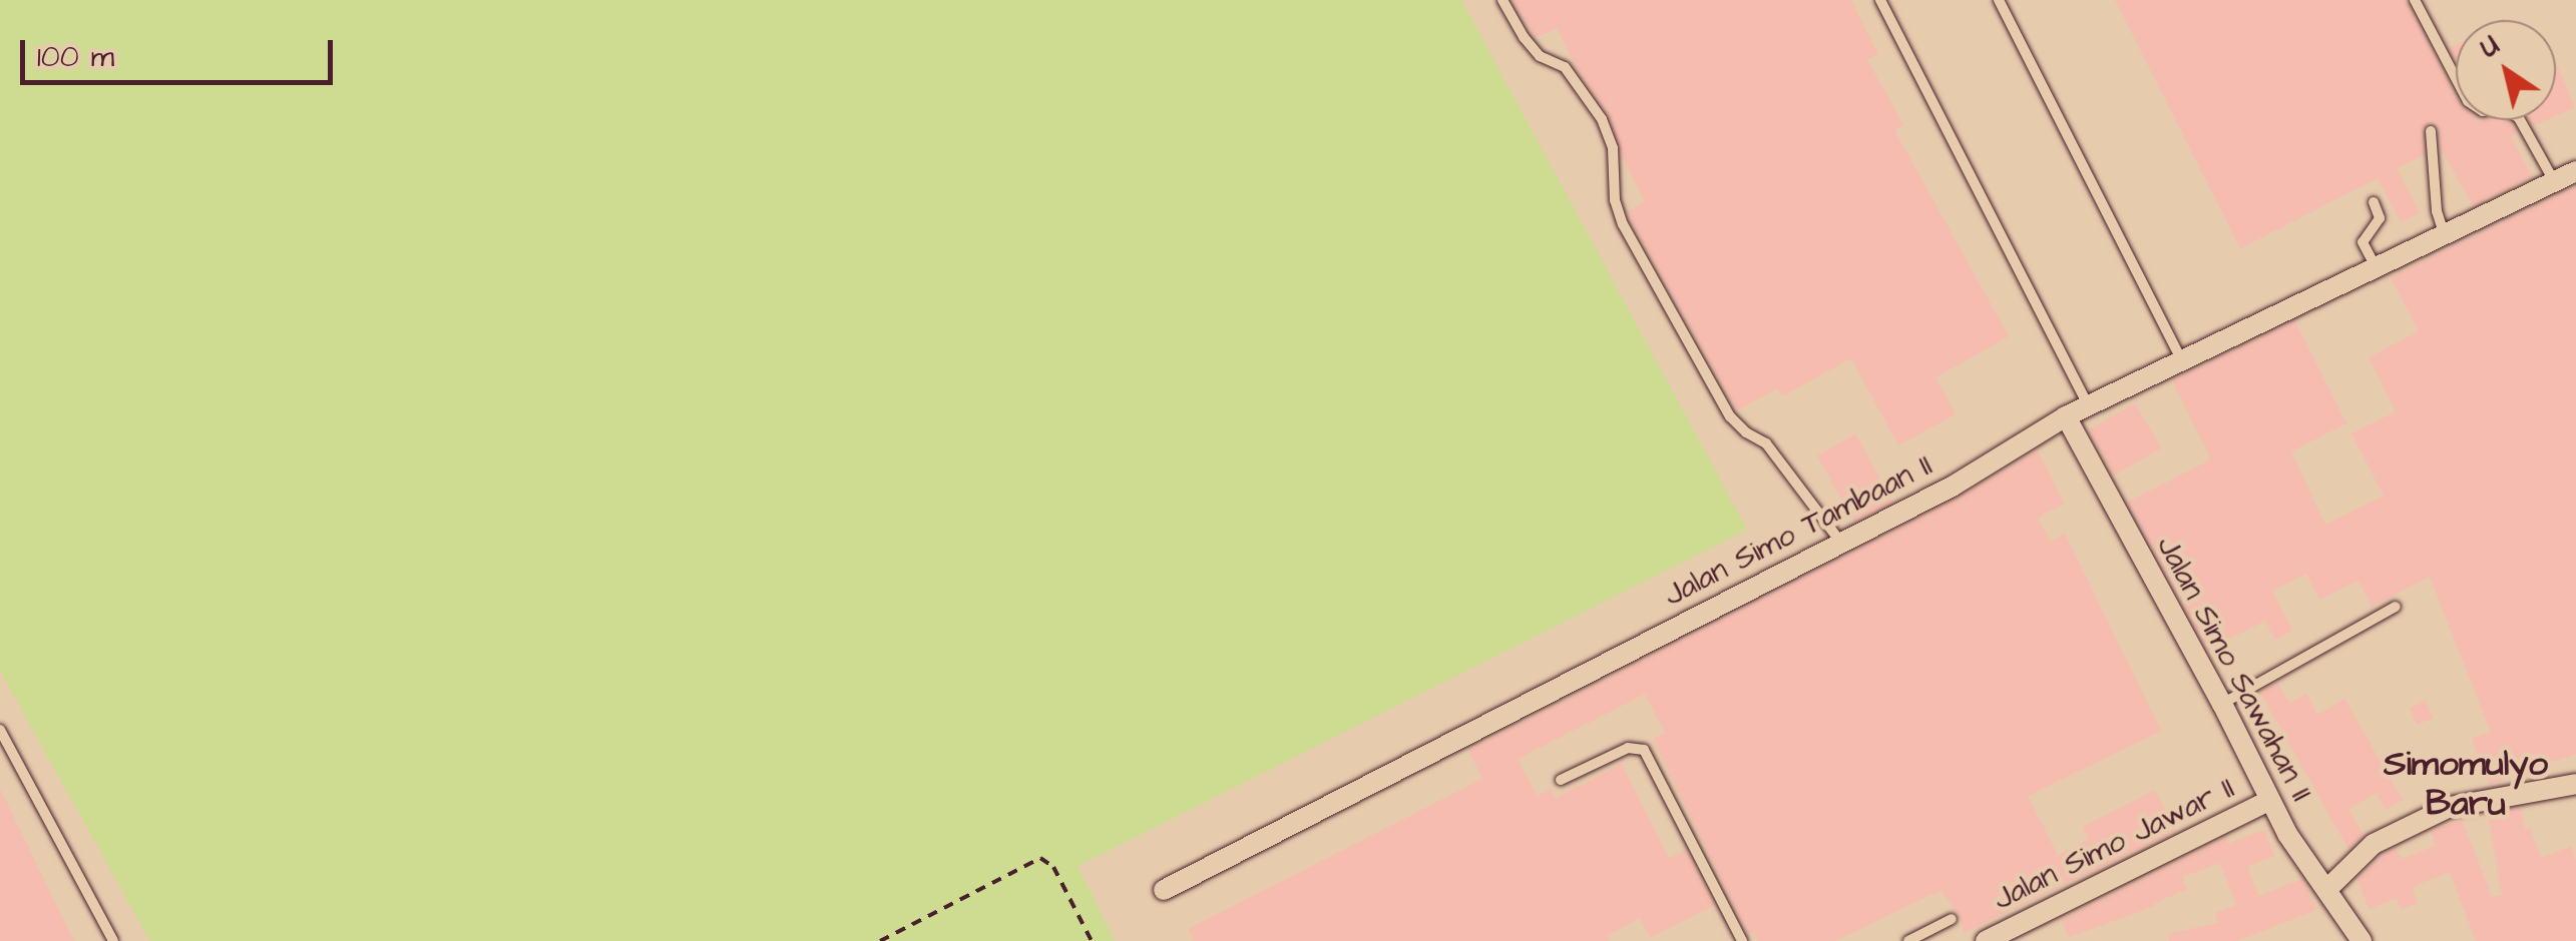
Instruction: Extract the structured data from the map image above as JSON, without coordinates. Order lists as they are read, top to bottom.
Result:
{
  "streets": {
    "street": ["Jalan Simo Tambaan II", "Jalan Simo Sawahan II", "Jalan Simo Jawar II"]
  },
  "crossings": [
    ["Jalan Simo Tambaan II", "Jalan Simo Sawahan II"],
    ["Jalan Simo Sawahan II", "Jalan Simo Jawar II"]
  ],
  "districts": ["Simomulyo Baru"],
  "scale_bar": "100 m",
  "north": "top left"
}
